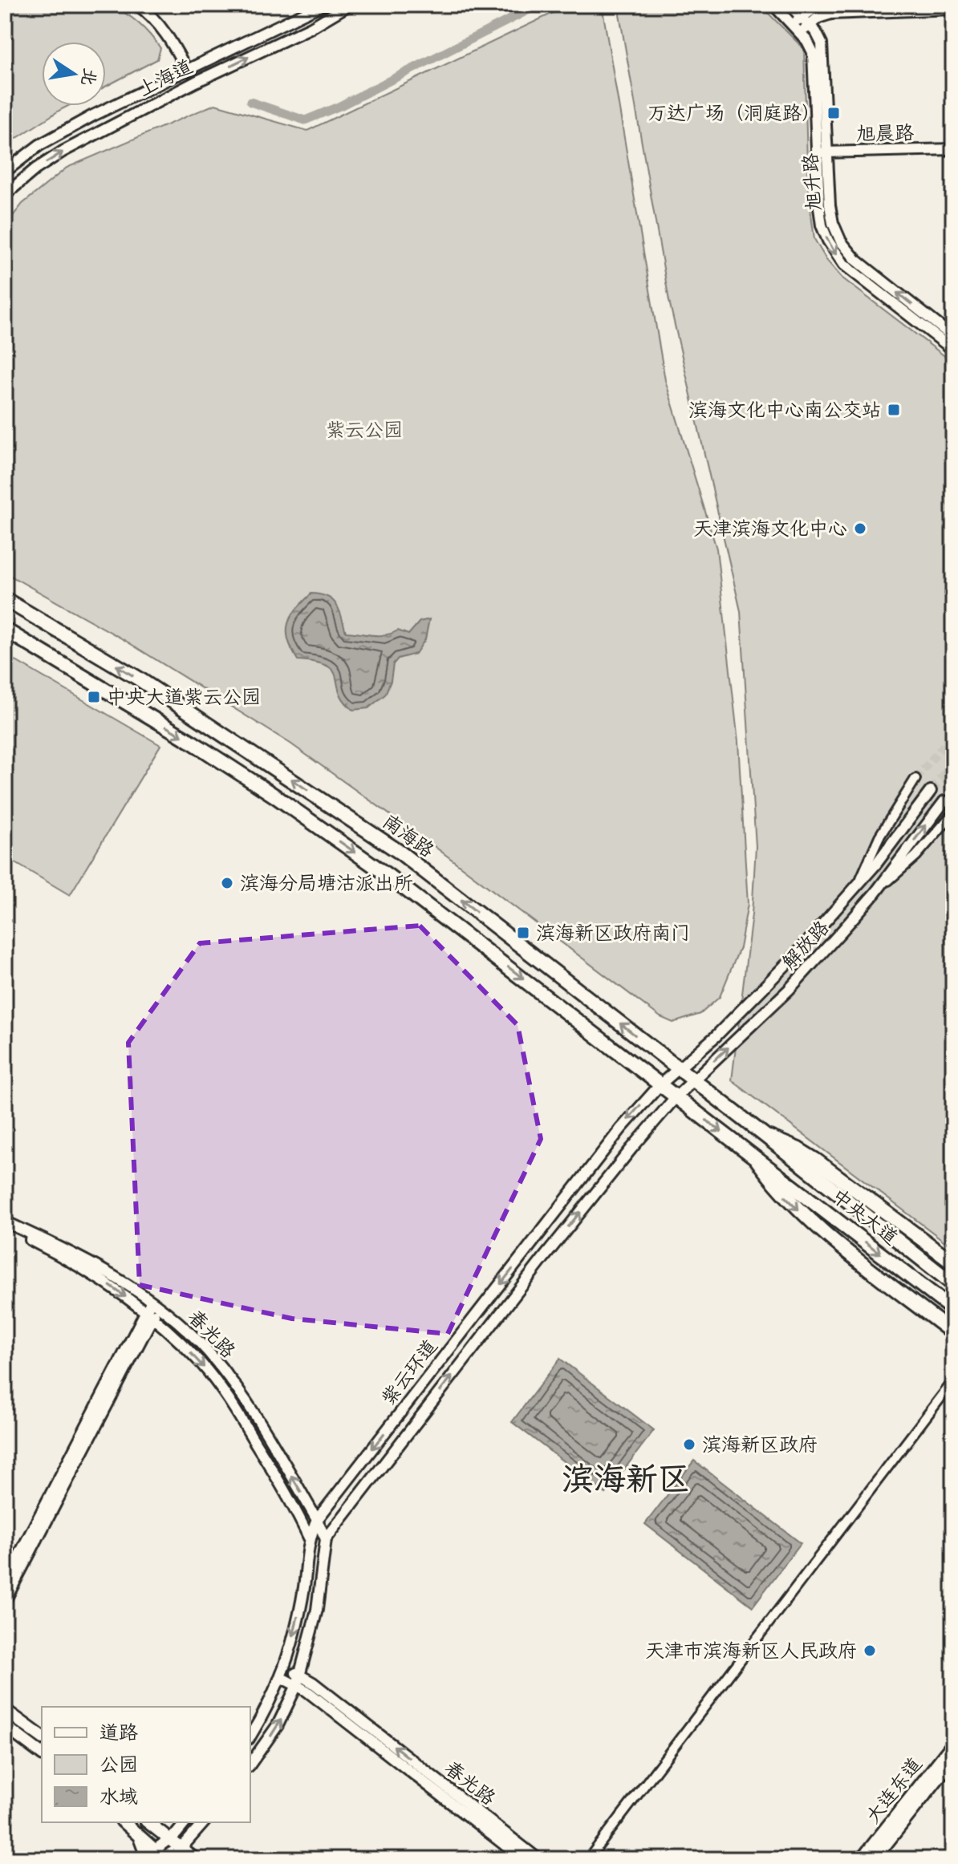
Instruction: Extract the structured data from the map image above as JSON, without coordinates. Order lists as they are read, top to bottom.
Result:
{
  "streets": {
    "main road": ["南海路", "中央大道", "大连东道"],
    "street": [
      "上海道",
      "旭晨路",
      "旭升路",
      "解放路",
      "春光路",
      "紫云环道"
    ]
  },
  "crossings": [
    ["旭晨路", "旭升路"],
    ["南海路", "解放路"],
    ["南海路", "中央大道"],
    ["南海路", "紫云环道"],
    ["解放路", "紫云环道"],
    ["春光路", "紫云环道"]
  ],
  "districts": ["滨海新区"],
  "parks": ["紫云公园"],
  "places": {
    "transit": [
      "万达广场（洞庭路）",
      "滨海文化中心南公交站",
      "中央大道紫云公园",
      "滨海新区政府南门"
    ],
    "other": [
      "天津滨海文化中心",
      "滨海分局塘沽派出所",
      "滨海新区政府",
      "天津市滨海新区人民政府"
    ]
  },
  "legend": ["道路", "公园", "水域"],
  "north": "right"
}
